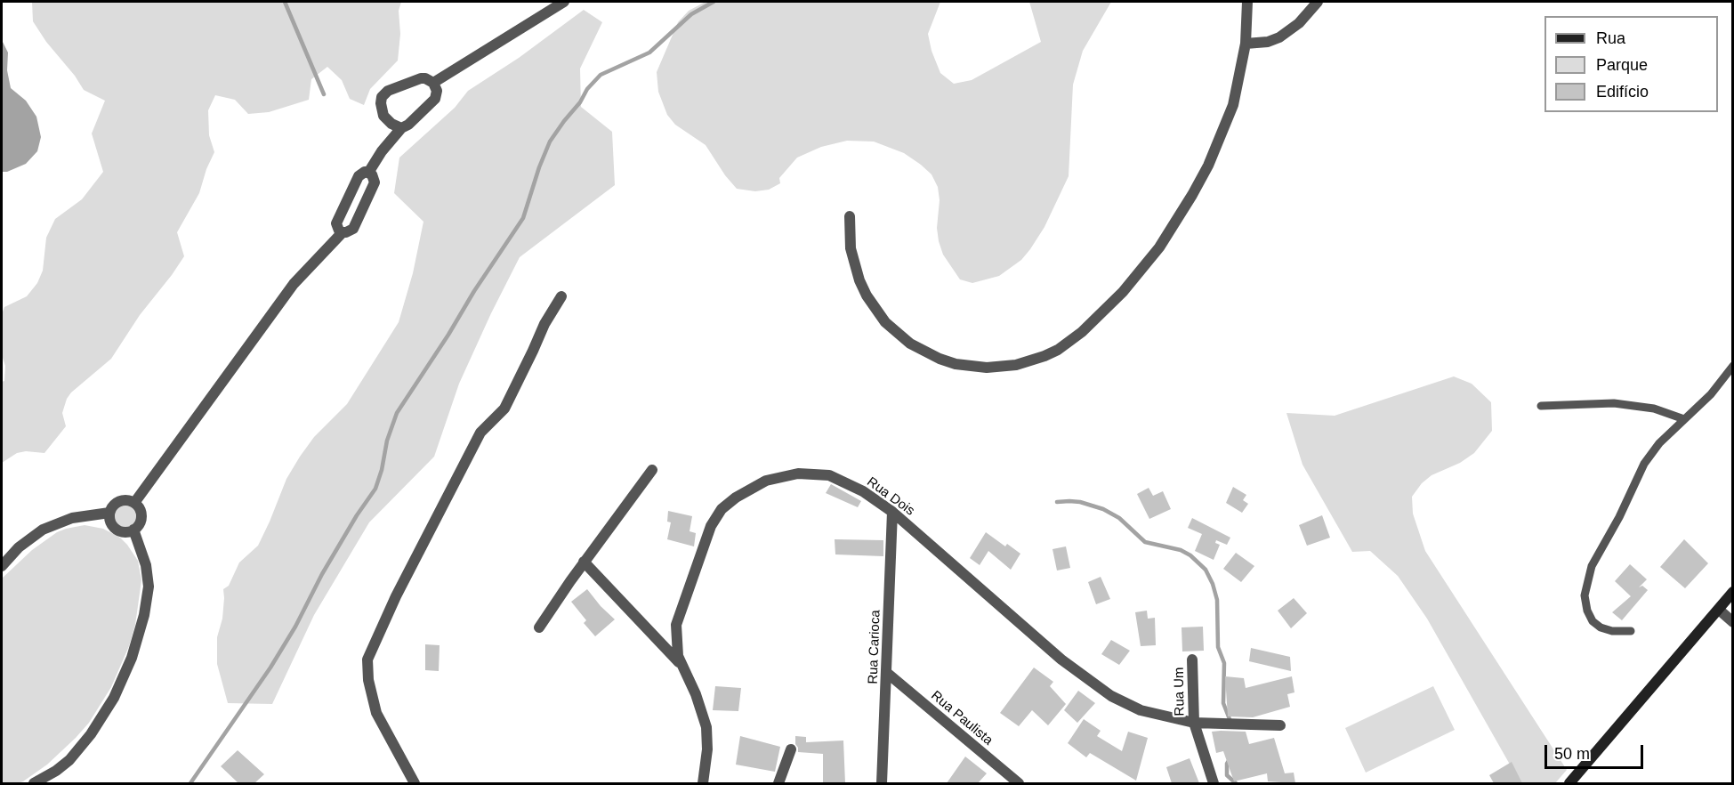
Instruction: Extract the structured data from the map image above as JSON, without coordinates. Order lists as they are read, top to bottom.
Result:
{
  "streets": {
    "street": [
      "Rua Dois",
      "Rua Carioca",
      "Rua Um",
      "Rua Paulista"
    ]
  },
  "crossings": [
    ["Rua Dois", "Rua Carioca"],
    ["Rua Dois", "Rua Um"],
    ["Rua Carioca", "Rua Paulista"]
  ],
  "legend": ["Rua", "Parque", "Edifício"],
  "scale_bar": "50 m"
}
